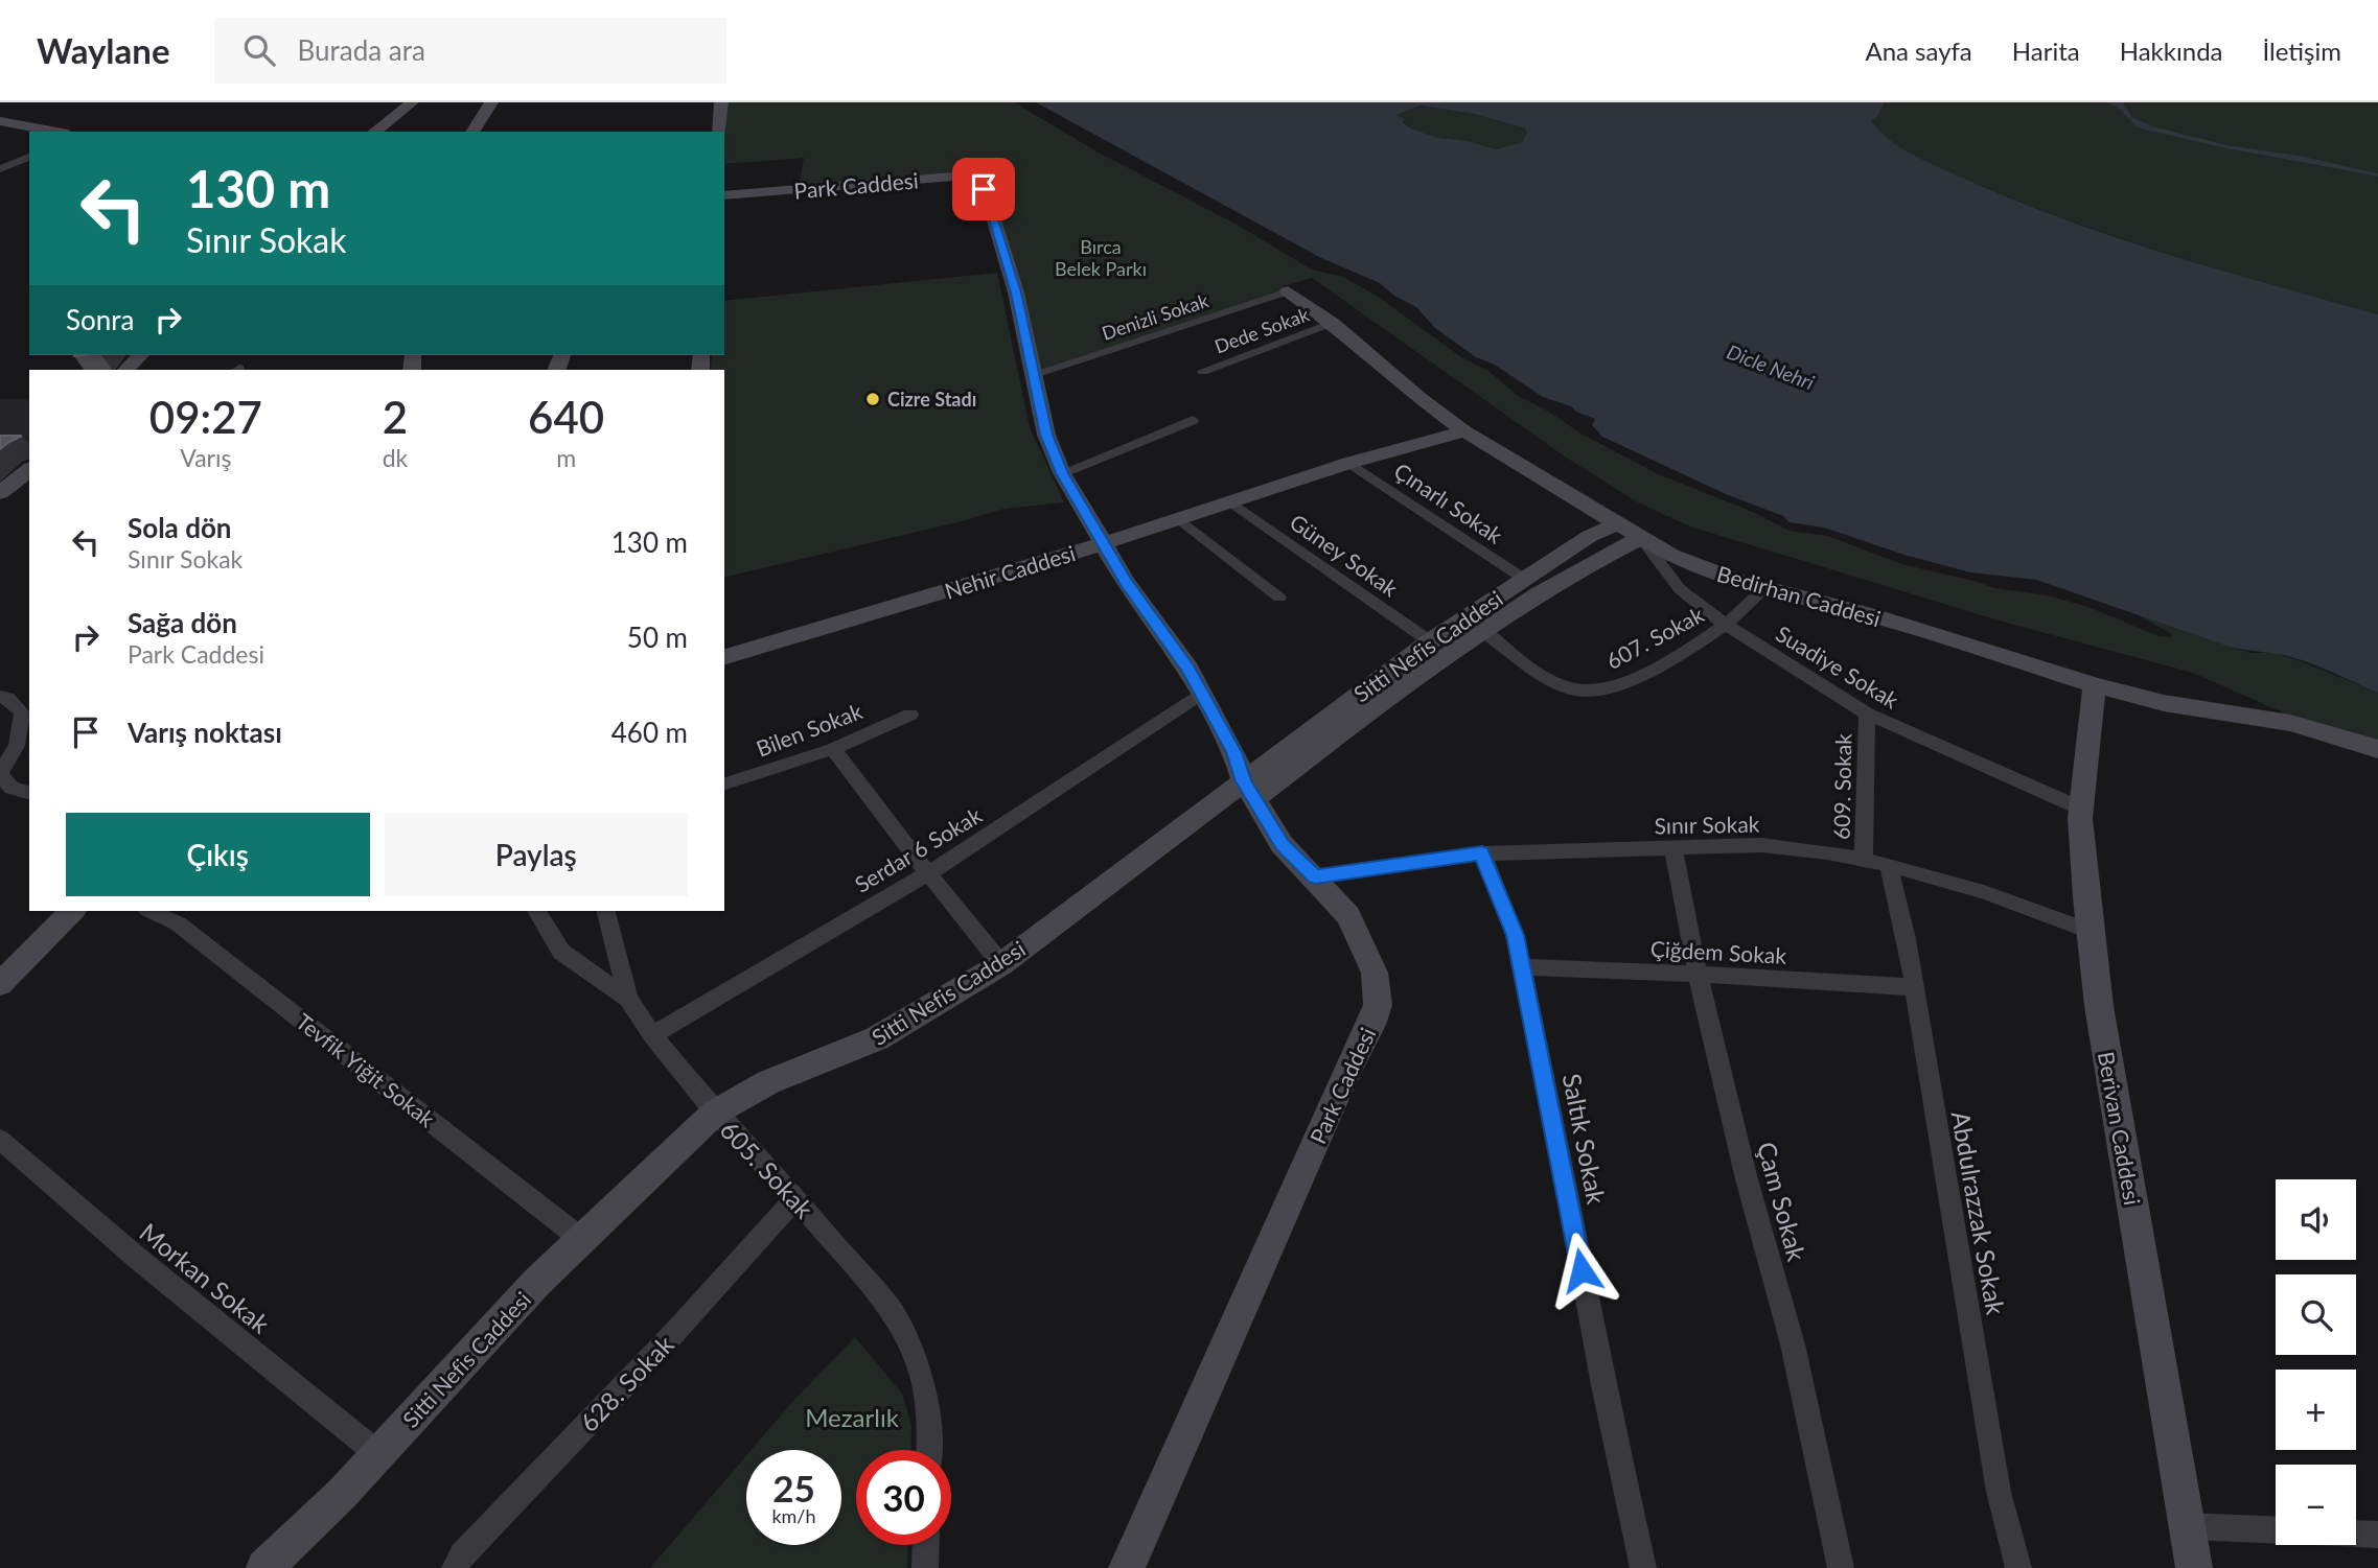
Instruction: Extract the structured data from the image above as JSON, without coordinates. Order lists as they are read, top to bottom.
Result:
{
  "streets": {
    "street": [
      "Park Caddesi",
      "Denizli Sokak",
      "Dede Sokak",
      "Çınarlı Sokak",
      "Güney Sokak",
      "Nehir Caddesi",
      "Bedirhan Caddesi",
      "607. Sokak",
      "Sitti Nefis Caddesi",
      "Suadiye Sokak",
      "Bilen Sokak",
      "609. Sokak",
      "Sınır Sokak",
      "Serdar 6 Sokak",
      "Çiğdem Sokak",
      "Tevfik Yiğit Sokak",
      "Berivan Caddesi",
      "Saltık Sokak",
      "605. Sokak",
      "Çam Sokak",
      "Abdulrazzak Sokak",
      "Morkan Sokak",
      "628. Sokak"
    ]
  },
  "crossings": [
    ["Park Caddesi", "Denizli Sokak"],
    ["Park Caddesi", "Nehir Caddesi"],
    ["Park Caddesi", "Sitti Nefis Caddesi"],
    ["Park Caddesi", "Sınır Sokak"],
    ["Park Caddesi", "Serdar 6 Sokak"],
    ["Denizli Sokak", "Bedirhan Caddesi"],
    ["Dede Sokak", "Bedirhan Caddesi"],
    ["Çınarlı Sokak", "Nehir Caddesi"],
    ["Çınarlı Sokak", "Sitti Nefis Caddesi"],
    ["Güney Sokak", "Nehir Caddesi"],
    ["Güney Sokak", "Sitti Nefis Caddesi"],
    ["Nehir Caddesi", "Bedirhan Caddesi"],
    ["Bedirhan Caddesi", "607. Sokak"],
    ["Bedirhan Caddesi", "Sitti Nefis Caddesi"],
    ["Bedirhan Caddesi", "Suadiye Sokak"],
    ["Bedirhan Caddesi", "Berivan Caddesi"],
    ["607. Sokak", "Suadiye Sokak"],
    ["Sitti Nefis Caddesi", "Suadiye Sokak"],
    ["Sitti Nefis Caddesi", "Tevfik Yiğit Sokak"],
    ["Sitti Nefis Caddesi", "605. Sokak"],
    ["Sitti Nefis Caddesi", "Morkan Sokak"],
    ["Suadiye Sokak", "609. Sokak"],
    ["Suadiye Sokak", "Berivan Caddesi"],
    ["609. Sokak", "Sınır Sokak"],
    ["Sınır Sokak", "Berivan Caddesi"],
    ["Sınır Sokak", "Saltık Sokak"],
    ["Sınır Sokak", "Çam Sokak"],
    ["Sınır Sokak", "Abdulrazzak Sokak"],
    ["Serdar 6 Sokak", "605. Sokak"],
    ["Çiğdem Sokak", "Saltık Sokak"],
    ["Çiğdem Sokak", "Çam Sokak"],
    ["Çiğdem Sokak", "Abdulrazzak Sokak"],
    ["605. Sokak", "628. Sokak"]
  ],
  "water": ["Dicle Nehri"],
  "parks": ["Bırca Belek Parkı", "Mezarlık"],
  "places": ["Cizre Stadı"],
  "page": {
    "header": "Waylane",
    "search": "Burada ara",
    "nav": [
      "Ana sayfa",
      "Harita",
      "Hakkında",
      "İletişim"
    ],
    "turn": ["130 m", "Sınır Sokak"],
    "then": "Sonra",
    "eta": [
      "09:27",
      "Varış",
      "2",
      "dk",
      "640",
      "m"
    ],
    "list": [
      {
        "name": "Sola dön",
        "note": "Sınır Sokak",
        "value": "130 m"
      },
      {
        "name": "Sağa dön",
        "note": "Park Caddesi",
        "value": "50 m"
      },
      {
        "name": "Varış noktası",
        "value": "460 m"
      }
    ],
    "buttons": ["Çıkış", "Paylaş"],
    "map_buttons": ["+", "−"],
    "speed": "25 km/h",
    "limit": "30"
  }
}
